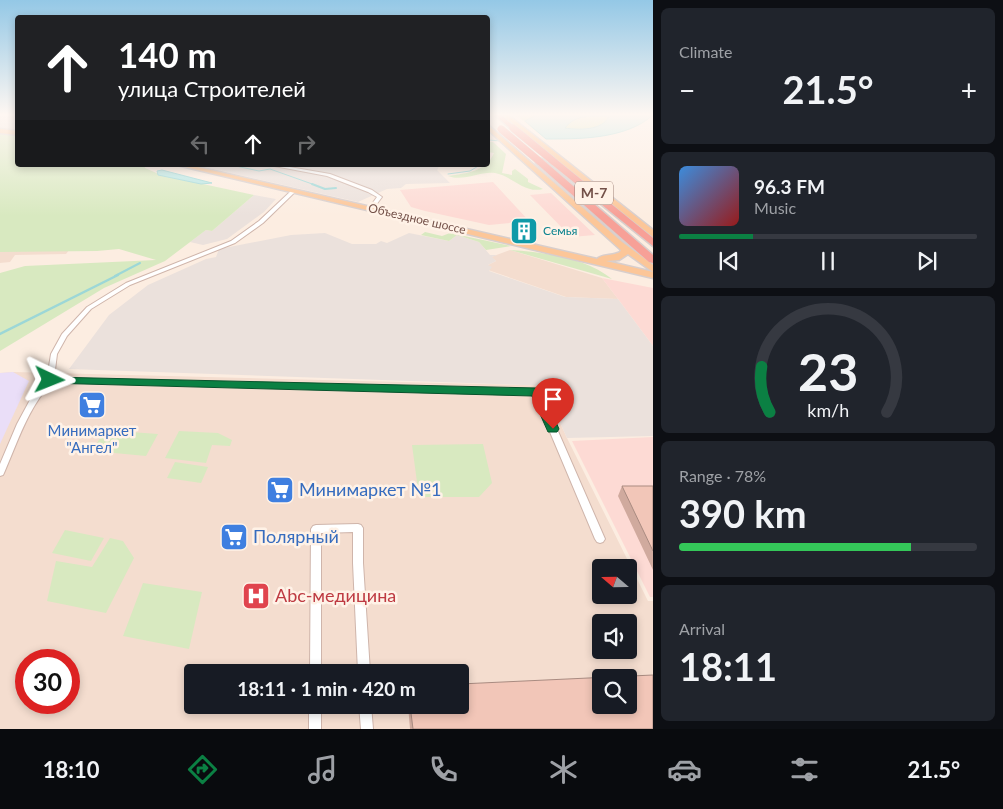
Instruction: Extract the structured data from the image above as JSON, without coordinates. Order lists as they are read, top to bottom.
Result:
{
  "streets": {
    "highway": ["М-7"],
    "main road": ["Объездное шоссе"]
  },
  "places": {
    "building": ["Семья"],
    "supermarket": ["Минимаркет \"Ангел\"", "Минимаркет №1", "Полярный"],
    "hospital": ["Abc-медицина"]
  },
  "north": "left",
  "page": {
    "tile": [
      "Climate",
      ["Range · 78%", "390 km"],
      ["Arrival", "18:11"]
    ],
    "turn": ["140 m", "улица Строителей"],
    "heat": ["−", "21.5°", "+"],
    "song": ["96.3 FM", "Music"],
    "limit": "30",
    "trip": "18:11 · 1 min · 420 m",
    "tabs": ["18:10", "21.5°"],
    "gauge": ["23", "km/h"]
  }
}
